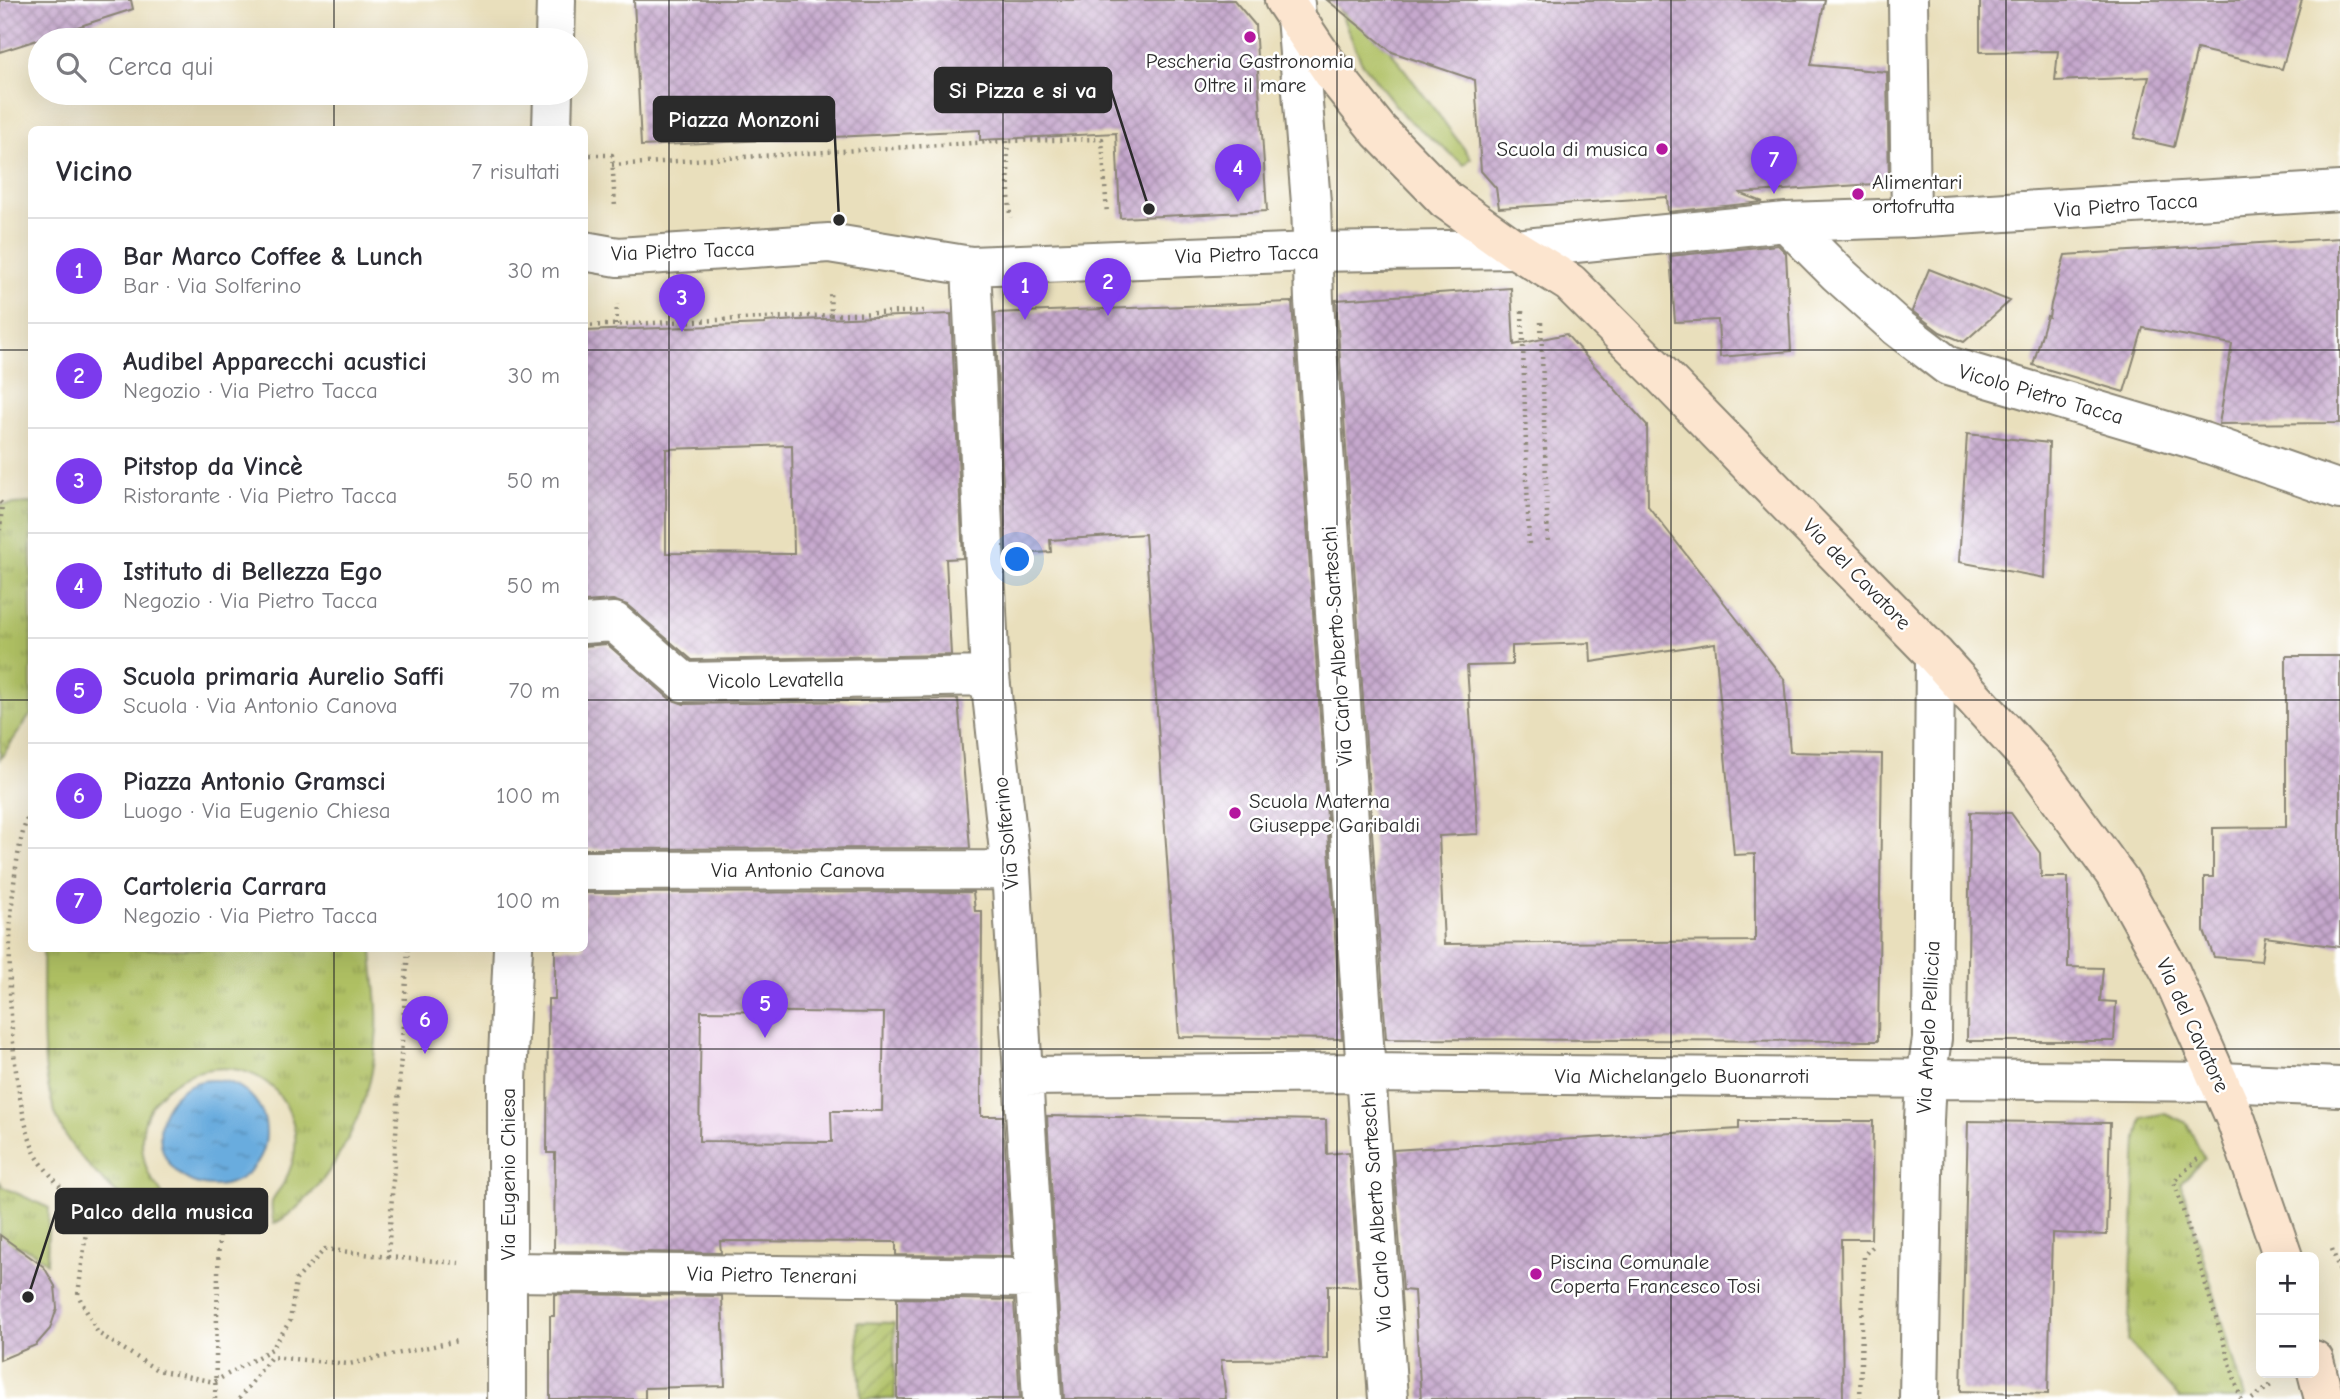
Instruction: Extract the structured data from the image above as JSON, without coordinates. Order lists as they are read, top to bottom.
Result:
{
  "streets": {
    "main road": ["Via del Cavatore"],
    "street": [
      "Via Pietro Tacca",
      "Vicolo Pietro Tacca",
      "Via Carlo Alberto Sarteschi",
      "Vicolo Levatella",
      "Via Solferino",
      "Via Antonio Canova",
      "Via Angelo Pelliccia",
      "Via Michelangelo Buonarroti",
      "Via Eugenio Chiesa",
      "Via Pietro Tenerani"
    ]
  },
  "crossings": [
    ["Via Pietro Tacca", "Vicolo Pietro Tacca"],
    ["Via Pietro Tacca", "Via del Cavatore"],
    ["Via Pietro Tacca", "Via Carlo Alberto Sarteschi"],
    ["Via Pietro Tacca", "Via Solferino"],
    ["Via del Cavatore", "Via Carlo Alberto Sarteschi"],
    ["Via del Cavatore", "Via Angelo Pelliccia"],
    ["Via del Cavatore", "Via Michelangelo Buonarroti"],
    ["Via Carlo Alberto Sarteschi", "Via Michelangelo Buonarroti"],
    ["Vicolo Levatella", "Via Solferino"],
    ["Via Solferino", "Via Antonio Canova"],
    ["Via Solferino", "Via Michelangelo Buonarroti"],
    ["Via Solferino", "Via Pietro Tenerani"],
    ["Via Angelo Pelliccia", "Via Michelangelo Buonarroti"],
    ["Via Eugenio Chiesa", "Via Pietro Tenerani"]
  ],
  "places": [
    "Pescheria Gastronomia Oltre il mare",
    "Scuola di musica",
    "Alimentari ortofrutta",
    "Si Pizza e si va",
    "Piazza Monzoni",
    "Scuola Materna Giuseppe Garibaldi",
    "Piscina Comunale Coperta Francesco Tosi",
    "Palco della musica"
  ],
  "page": {
    "search": "Cerca qui",
    "heading": ["Vicino", "7 risultati"],
    "pins": [
      "7",
      "4",
      "2",
      "1",
      "3",
      "5",
      "6"
    ],
    "list": [
      {
        "mark": "1",
        "name": "Bar Marco Coffee & Lunch",
        "note": "Bar · Via Solferino",
        "value": "30 m"
      },
      {
        "mark": "2",
        "name": "Audibel Apparecchi acustici",
        "note": "Negozio · Via Pietro Tacca",
        "value": "30 m"
      },
      {
        "mark": "3",
        "name": "Pitstop da Vincè",
        "note": "Ristorante · Via Pietro Tacca",
        "value": "50 m"
      },
      {
        "mark": "4",
        "name": "Istituto di Bellezza Ego",
        "note": "Negozio · Via Pietro Tacca",
        "value": "50 m"
      },
      {
        "mark": "5",
        "name": "Scuola primaria Aurelio Saffi",
        "note": "Scuola · Via Antonio Canova",
        "value": "70 m"
      },
      {
        "mark": "6",
        "name": "Piazza Antonio Gramsci",
        "note": "Luogo · Via Eugenio Chiesa",
        "value": "100 m"
      },
      {
        "mark": "7",
        "name": "Cartoleria Carrara",
        "note": "Negozio · Via Pietro Tacca",
        "value": "100 m"
      }
    ],
    "map_buttons": ["+", "−"]
  }
}
